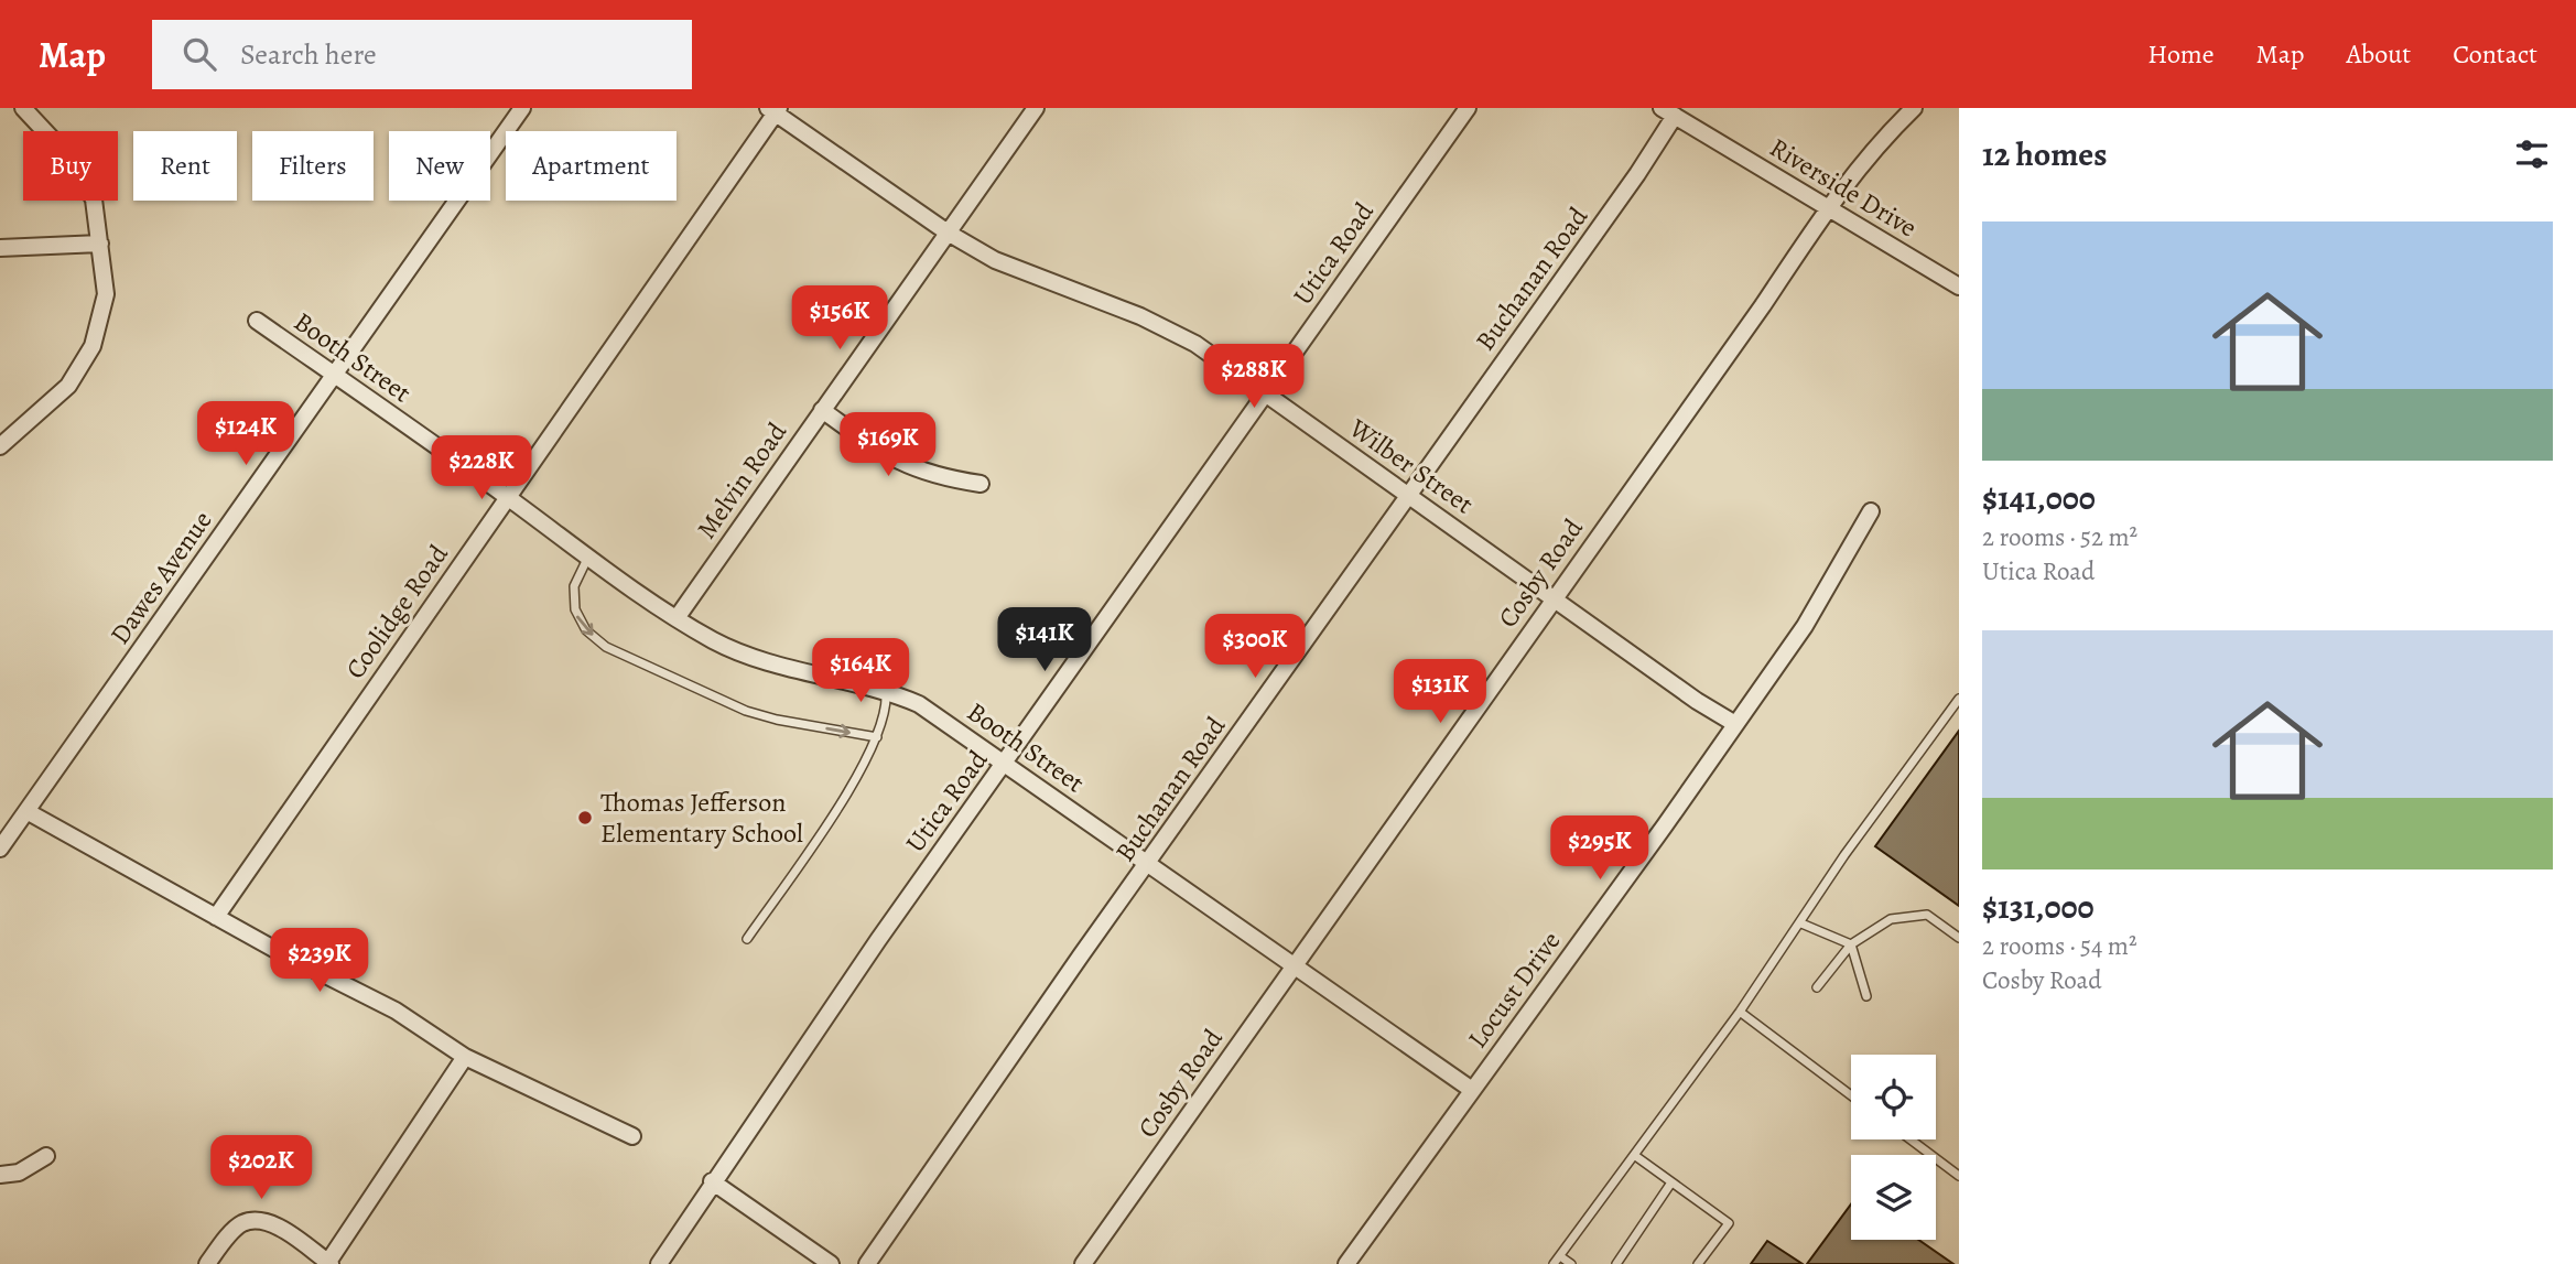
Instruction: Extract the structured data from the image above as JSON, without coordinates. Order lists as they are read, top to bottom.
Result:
{
  "streets": {
    "street": [
      "Riverside Drive",
      "Utica Road",
      "Buchanan Road",
      "Booth Street",
      "Wilber Street",
      "Melvin Road",
      "Cosby Road",
      "Dawes Avenue",
      "Coolidge Road",
      "Locust Drive"
    ]
  },
  "crossings": [
    ["Riverside Drive", "Buchanan Road"],
    ["Riverside Drive", "Cosby Road"],
    ["Utica Road", "Booth Street"],
    ["Utica Road", "Wilber Street"],
    ["Buchanan Road", "Booth Street"],
    ["Buchanan Road", "Wilber Street"],
    ["Booth Street", "Melvin Road"],
    ["Booth Street", "Cosby Road"],
    ["Booth Street", "Dawes Avenue"],
    ["Booth Street", "Coolidge Road"],
    ["Booth Street", "Locust Drive"],
    ["Wilber Street", "Melvin Road"],
    ["Wilber Street", "Cosby Road"],
    ["Wilber Street", "Coolidge Road"],
    ["Wilber Street", "Locust Drive"]
  ],
  "places": ["Thomas Jefferson Elementary School"],
  "page": {
    "header": "Map",
    "search": "Search here",
    "nav": [
      "Home",
      "Map",
      "About",
      "Contact"
    ],
    "heading": "12 homes",
    "chip": [
      "Buy",
      "Rent",
      "Filters",
      "New",
      "Apartment"
    ],
    "list": [
      {
        "name": "$141,000",
        "note": "2 rooms · 52 m² · Utica Road"
      },
      {
        "name": "$131,000",
        "note": "2 rooms · 54 m² · Cosby Road"
      }
    ],
    "price": [
      "$156K",
      "$288K",
      "$124K",
      "$169K",
      "$228K",
      "$141K",
      "$300K",
      "$164K",
      "$131K",
      "$295K",
      "$239K",
      "$202K"
    ]
  }
}
